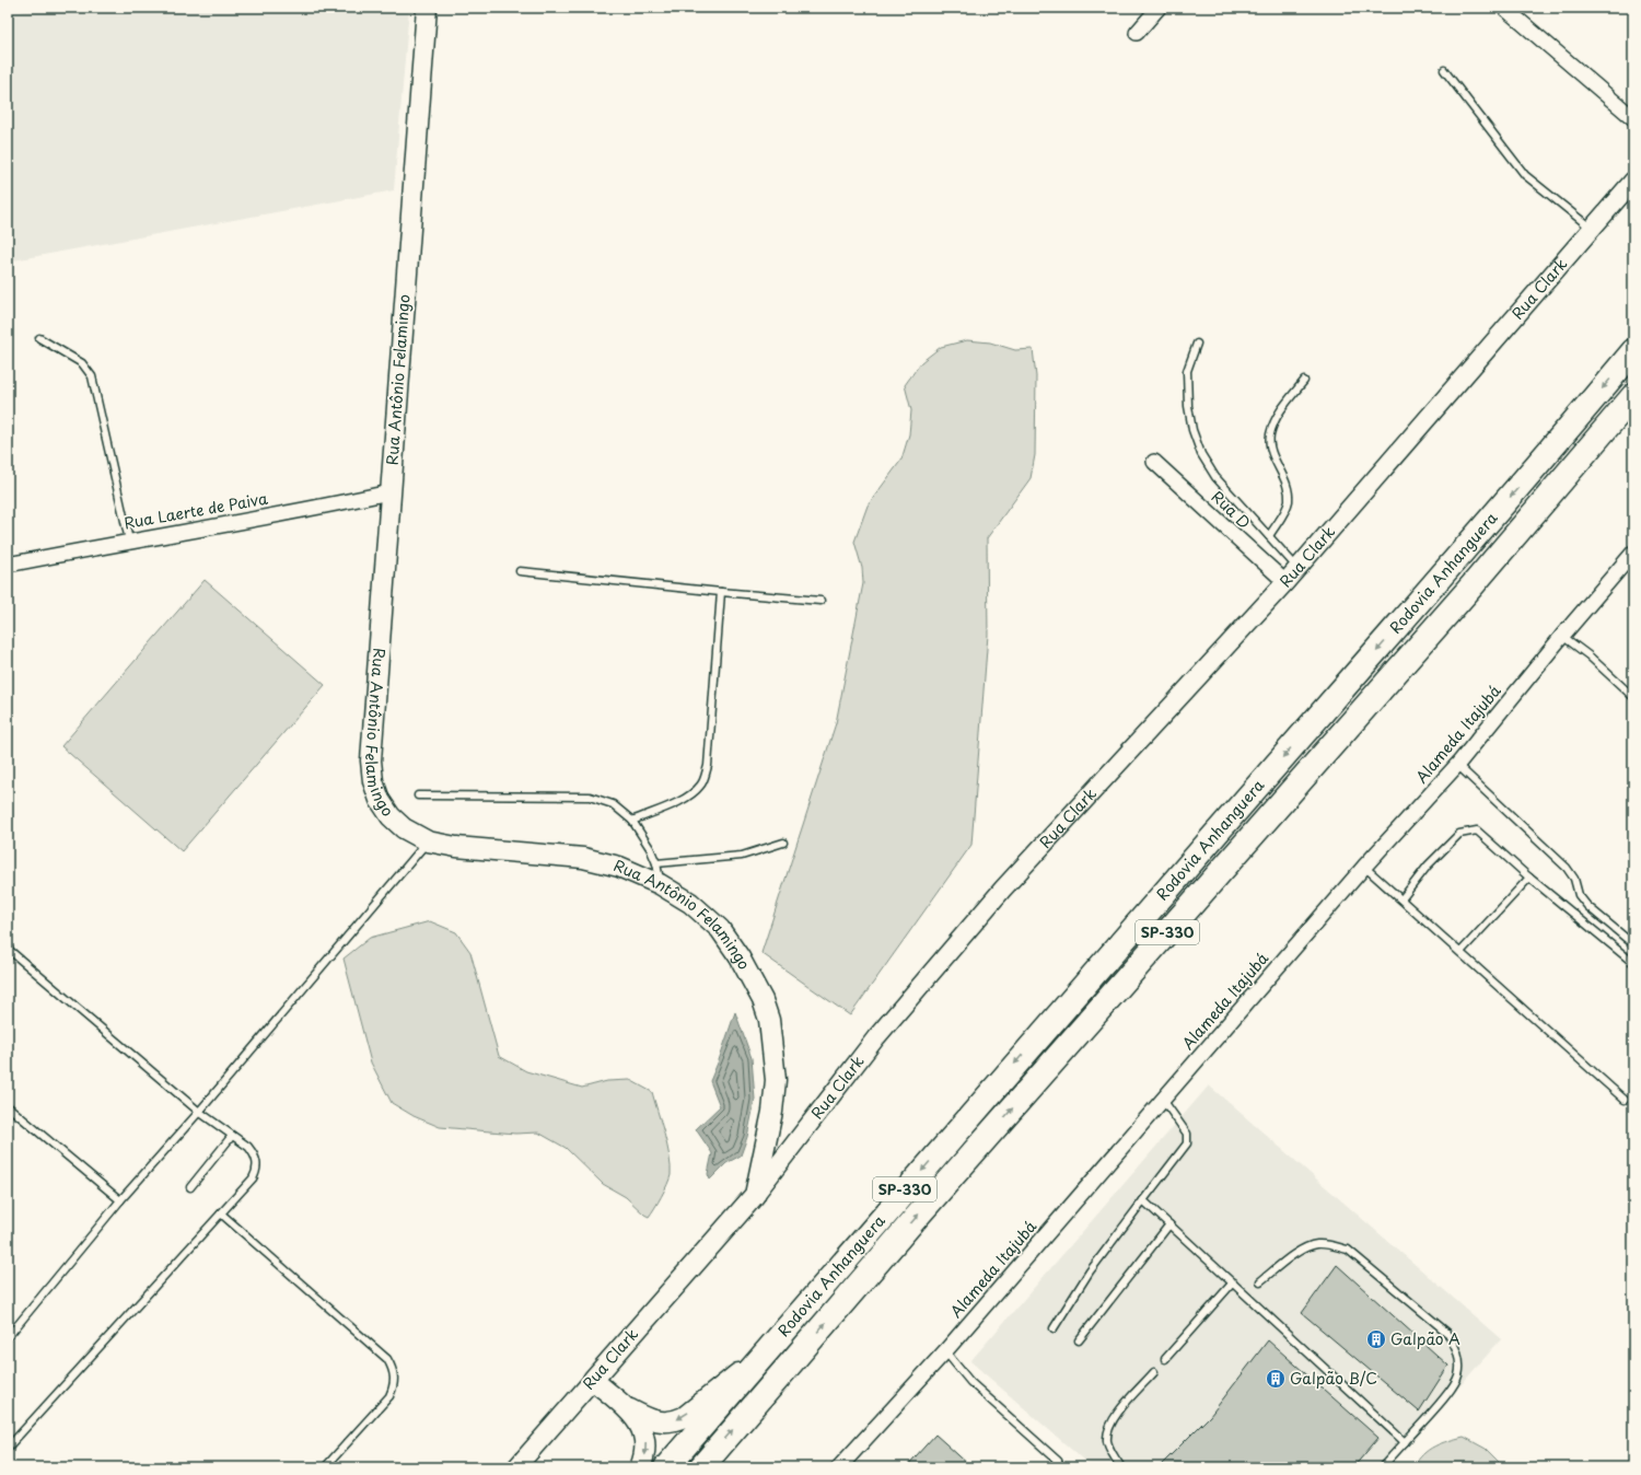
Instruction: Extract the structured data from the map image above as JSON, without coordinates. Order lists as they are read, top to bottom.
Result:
{
  "streets": {
    "highway": ["Rodovia Anhanguera", "SP-330"],
    "main road": ["Rua Clark", "Rua Antônio Felamingo"],
    "street": ["Rua D", "Rua Laerte de Paiva", "Alameda Itajubá"]
  },
  "crossings": [
    ["Rua Clark", "Rua Antônio Felamingo"],
    ["Rua Clark", "Rua D"],
    ["Rua Antônio Felamingo", "Rua Laerte de Paiva"]
  ],
  "places": {
    "building": ["Galpão A", "Galpão B/C"]
  }
}
